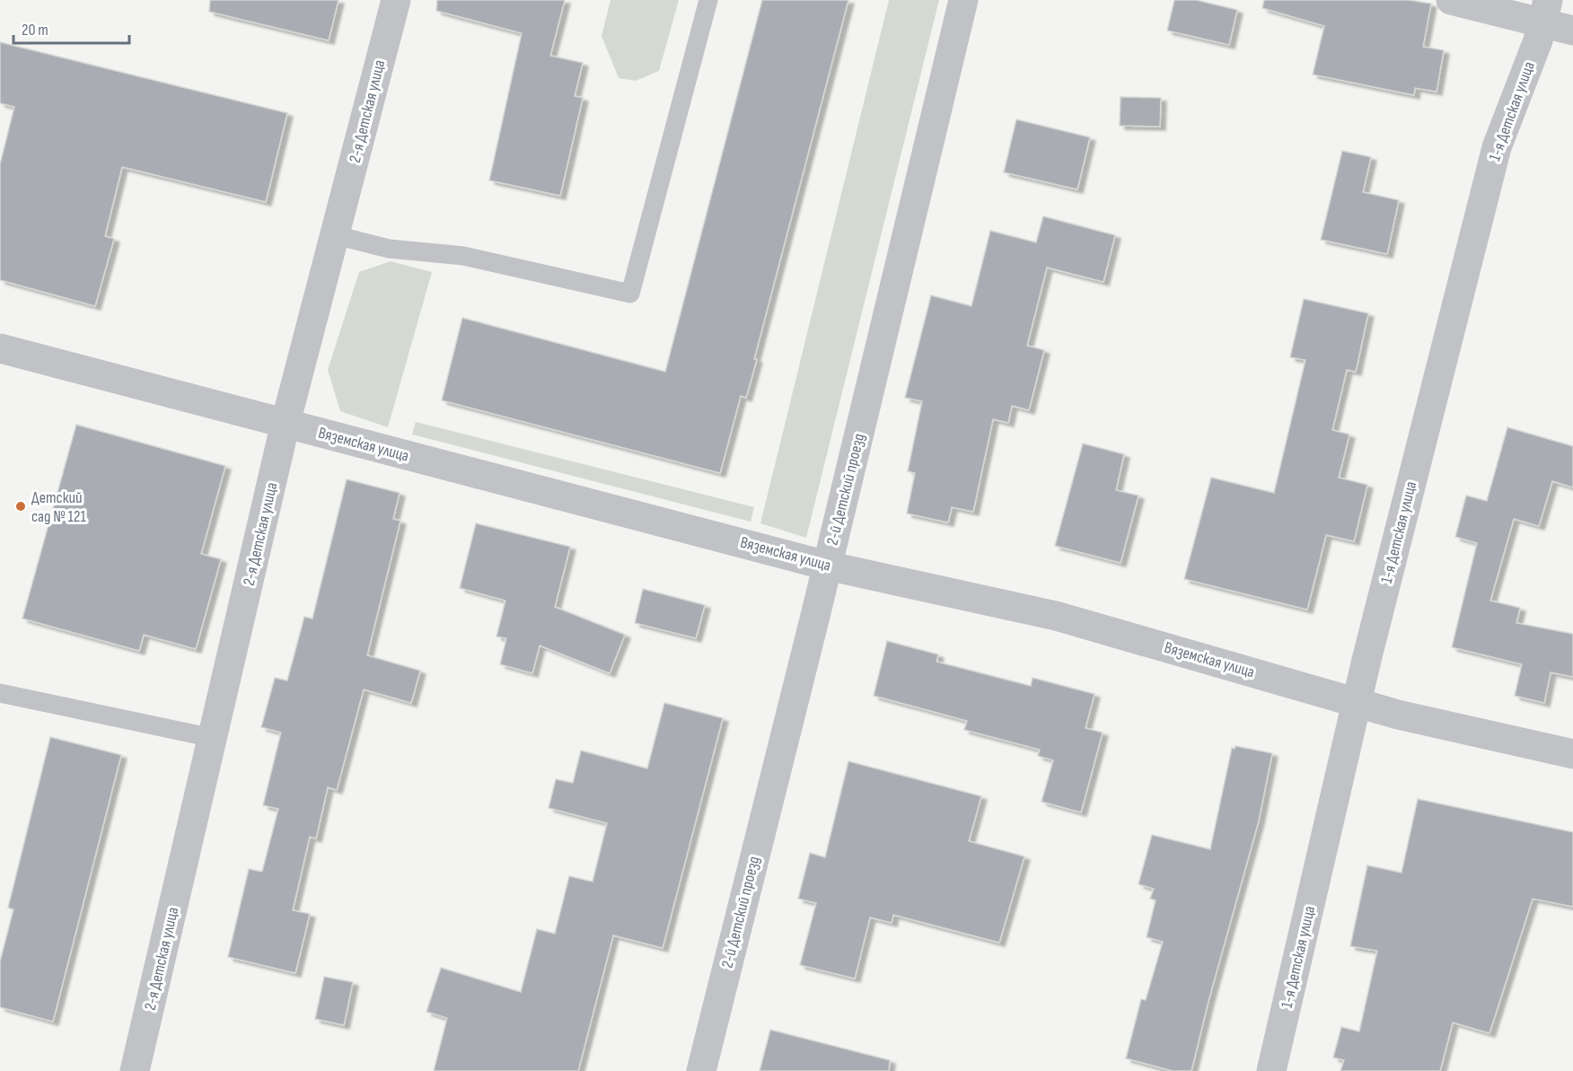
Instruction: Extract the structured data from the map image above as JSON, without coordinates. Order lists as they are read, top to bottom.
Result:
{
  "streets": {
    "street": [
      "2-я Детская улица",
      "1-я Детская улица",
      "Вяземская улица",
      "2-й Детский проезд"
    ]
  },
  "crossings": [
    ["2-я Детская улица", "Вяземская улица"],
    ["1-я Детская улица", "Вяземская улица"],
    ["Вяземская улица", "2-й Детский проезд"]
  ],
  "places": ["Детский сад № 121"],
  "scale_bar": "20 m"
}
